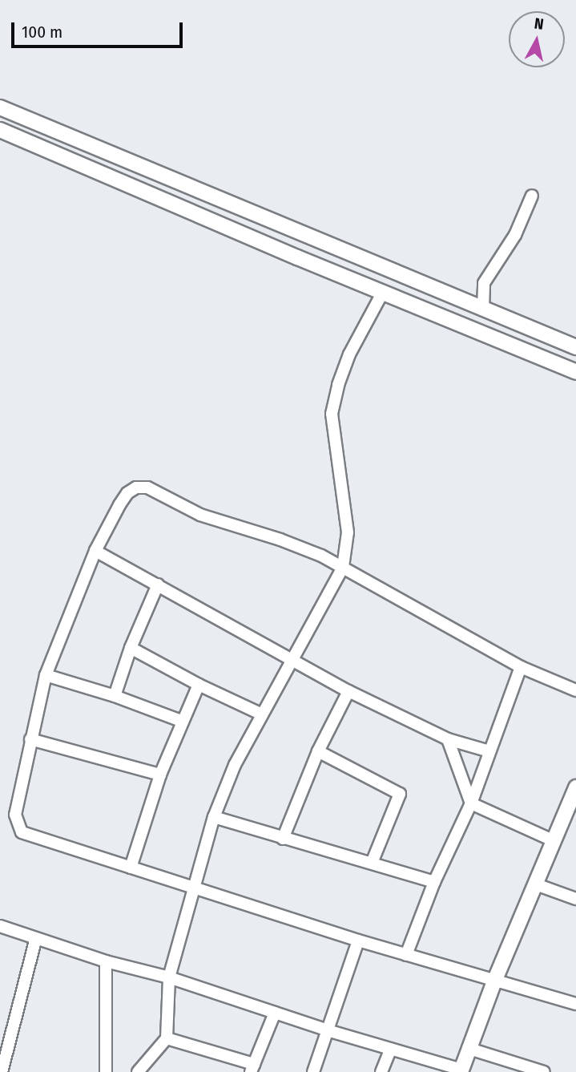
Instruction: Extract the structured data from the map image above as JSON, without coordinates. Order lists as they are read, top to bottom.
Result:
{
  "scale_bar": "100 m",
  "north": "top"
}
